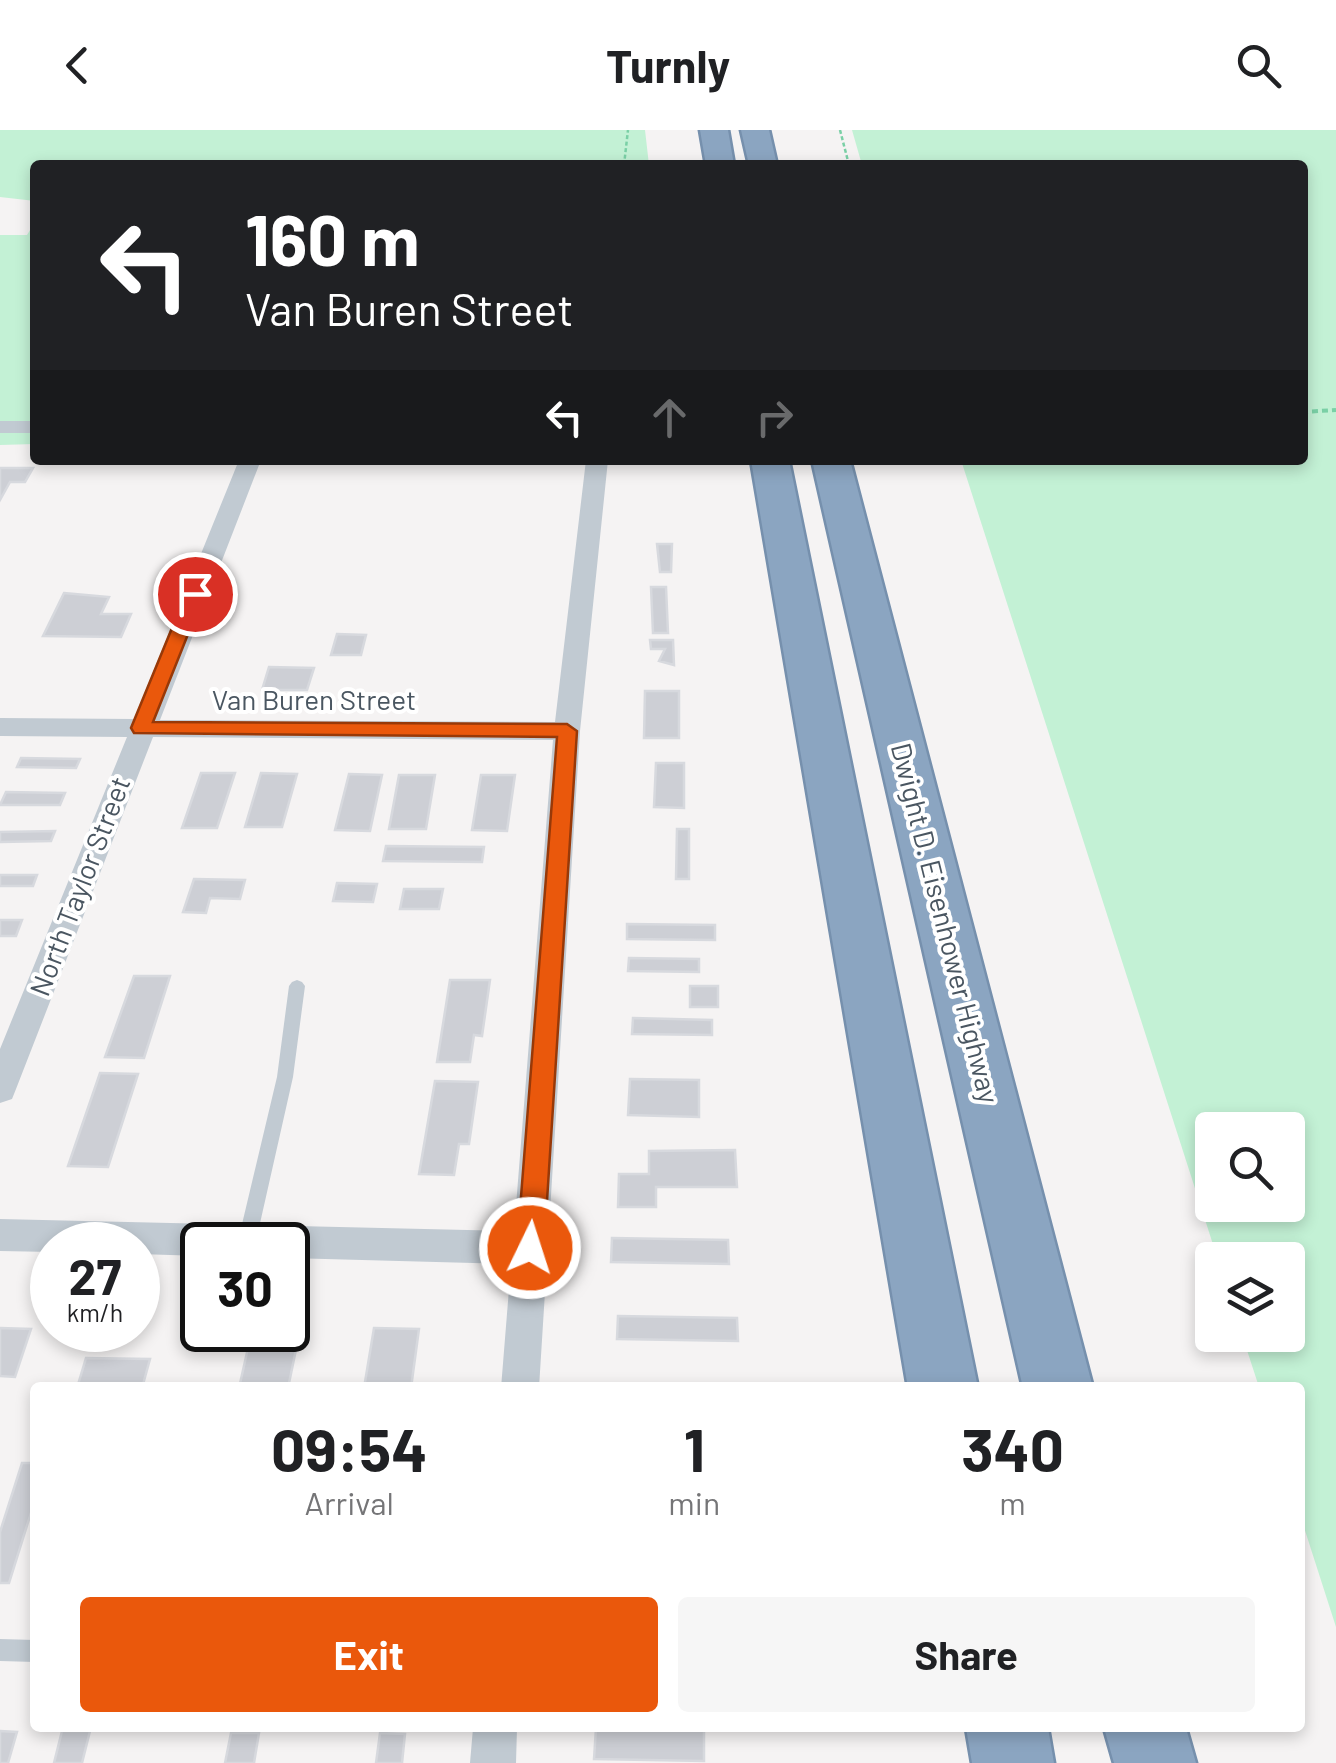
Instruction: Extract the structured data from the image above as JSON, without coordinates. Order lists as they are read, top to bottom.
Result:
{
  "streets": {
    "highway": ["Dwight D. Eisenhower Highway"],
    "street": ["Van Buren Street", "North Taylor Street"]
  },
  "crossings": [
    ["Van Buren Street", "North Taylor Street"]
  ],
  "page": {
    "header": "Turnly",
    "turn": ["160 m", "Van Buren Street"],
    "speed": "27 km/h",
    "limit": "30",
    "eta": [
      "09:54",
      "Arrival",
      "1",
      "min",
      "340",
      "m"
    ],
    "buttons": ["Exit", "Share"]
  }
}
